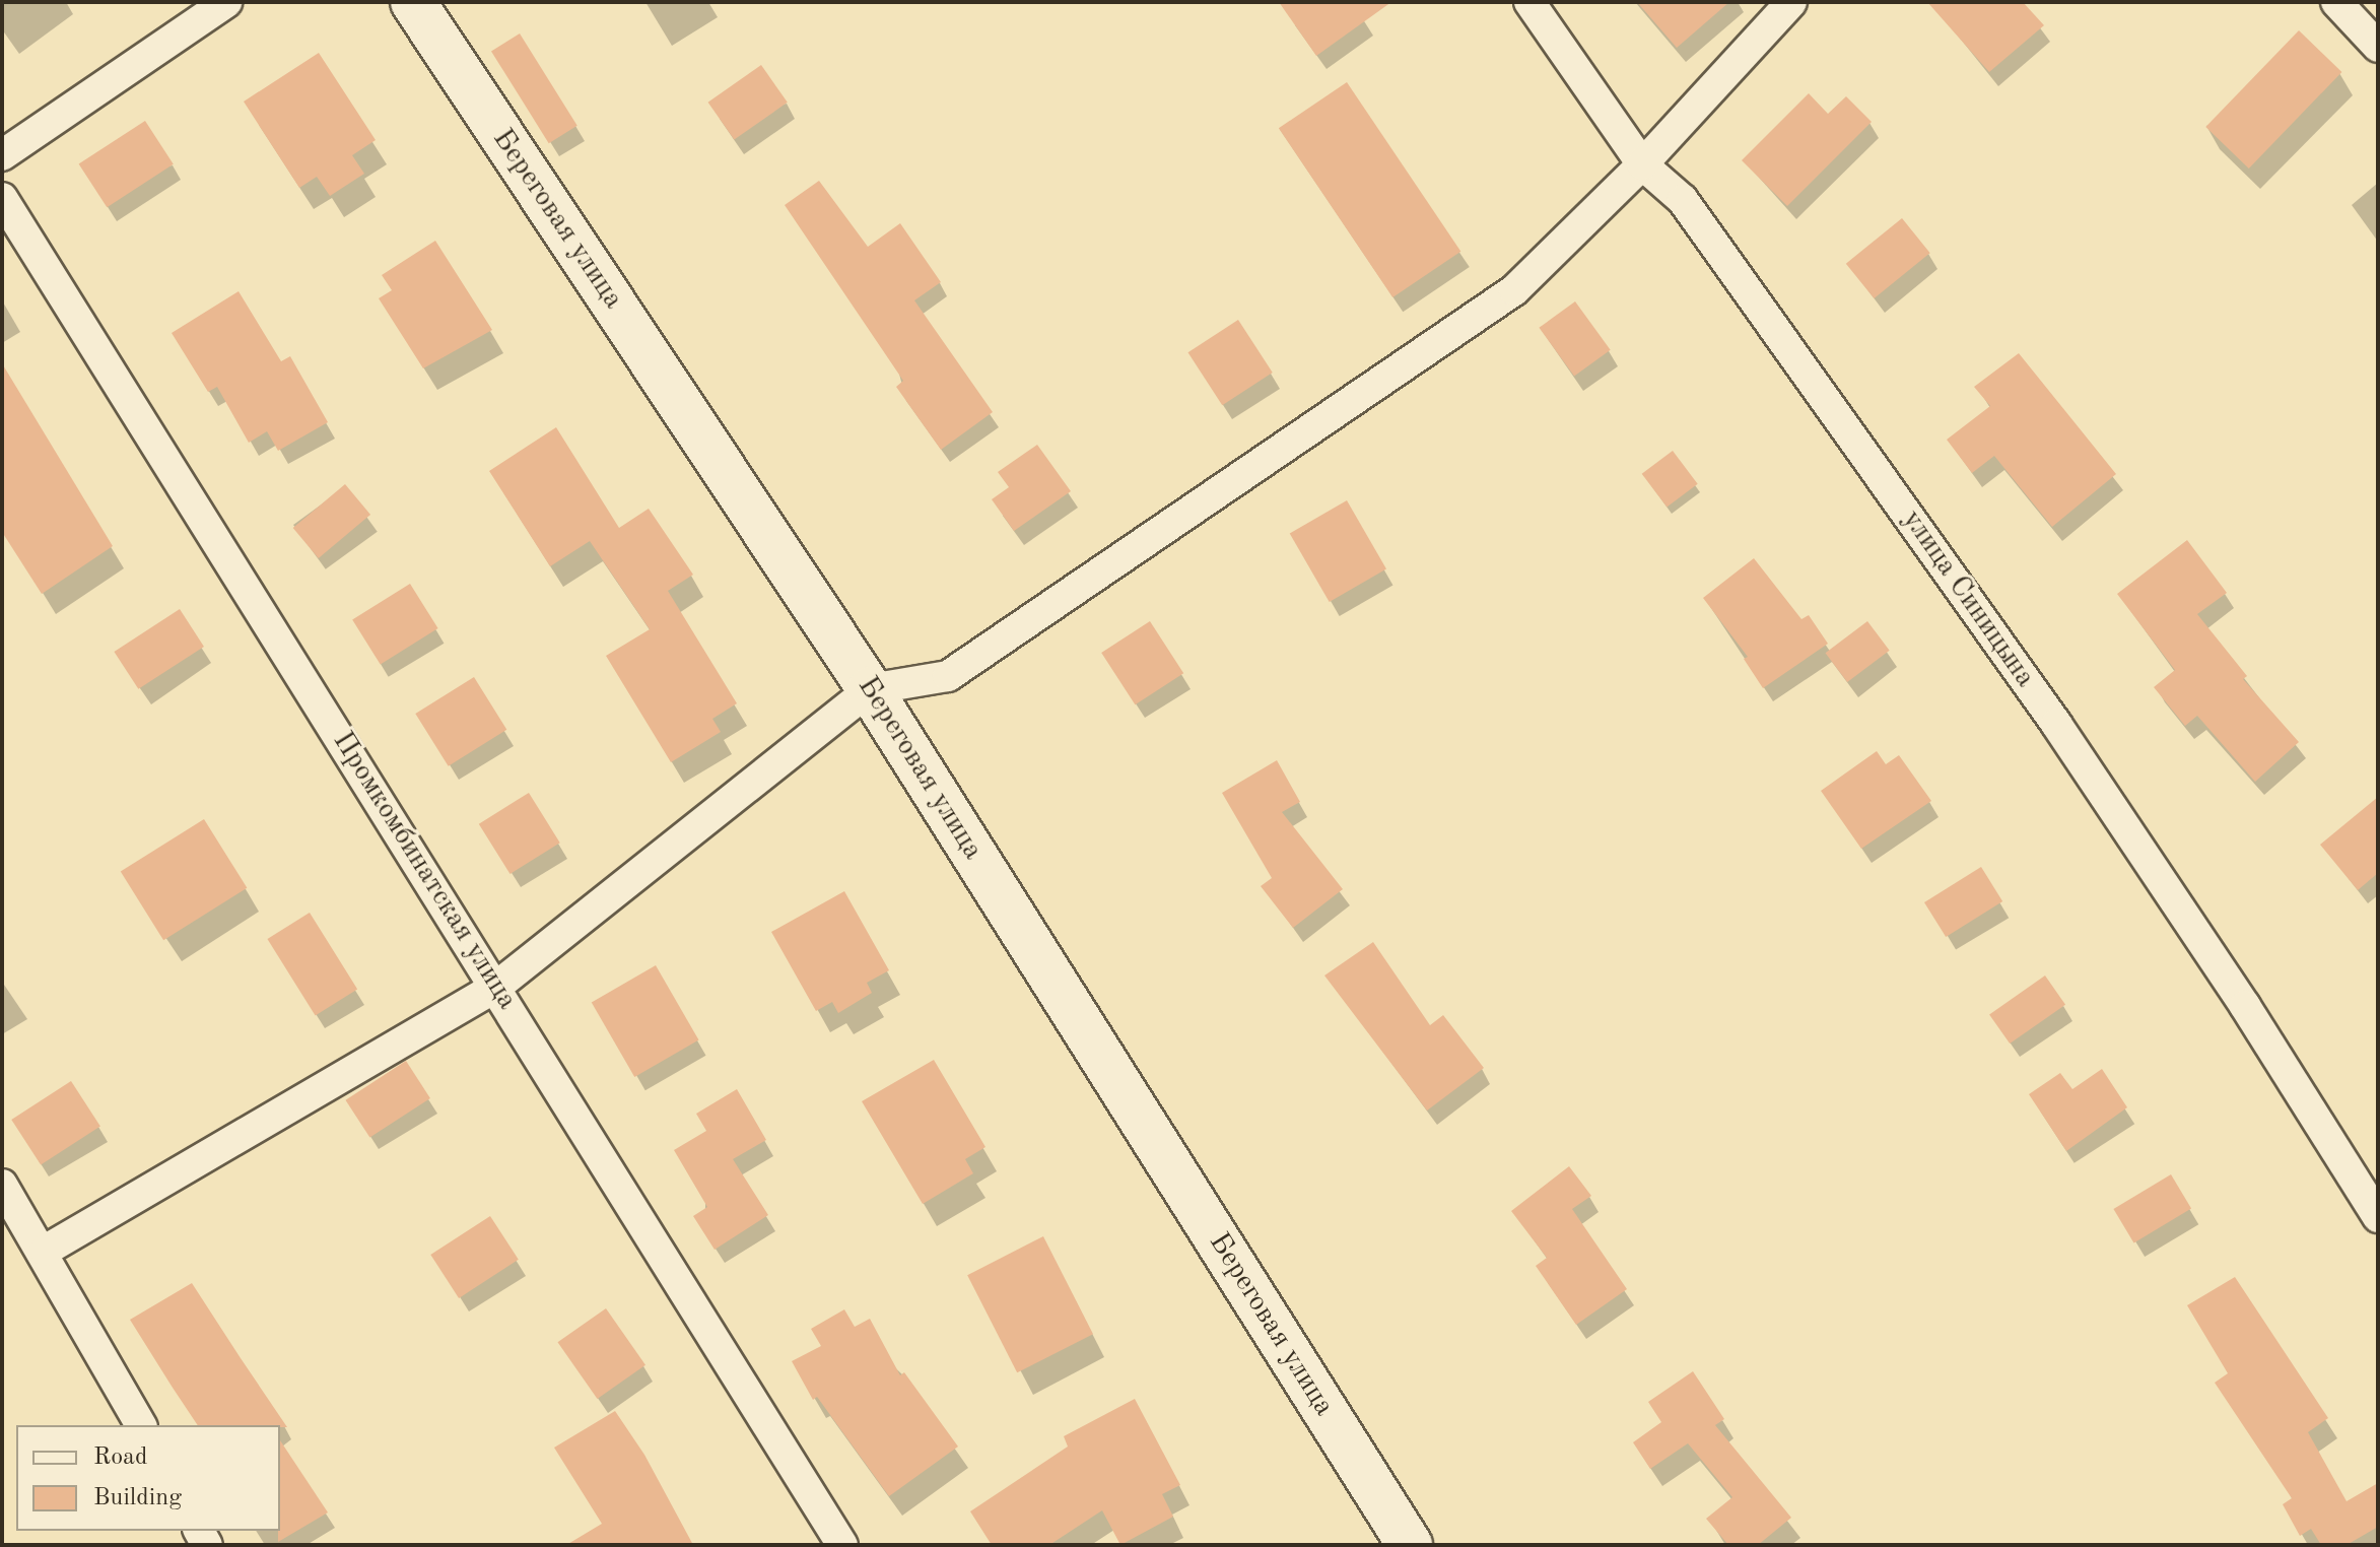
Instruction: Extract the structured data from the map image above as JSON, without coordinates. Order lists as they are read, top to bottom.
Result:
{
  "streets": {
    "main road": ["Береговая улица"],
    "street": ["улица Синицына", "Промкомбинатская улица"]
  },
  "legend": ["Road", "Building"]
}
